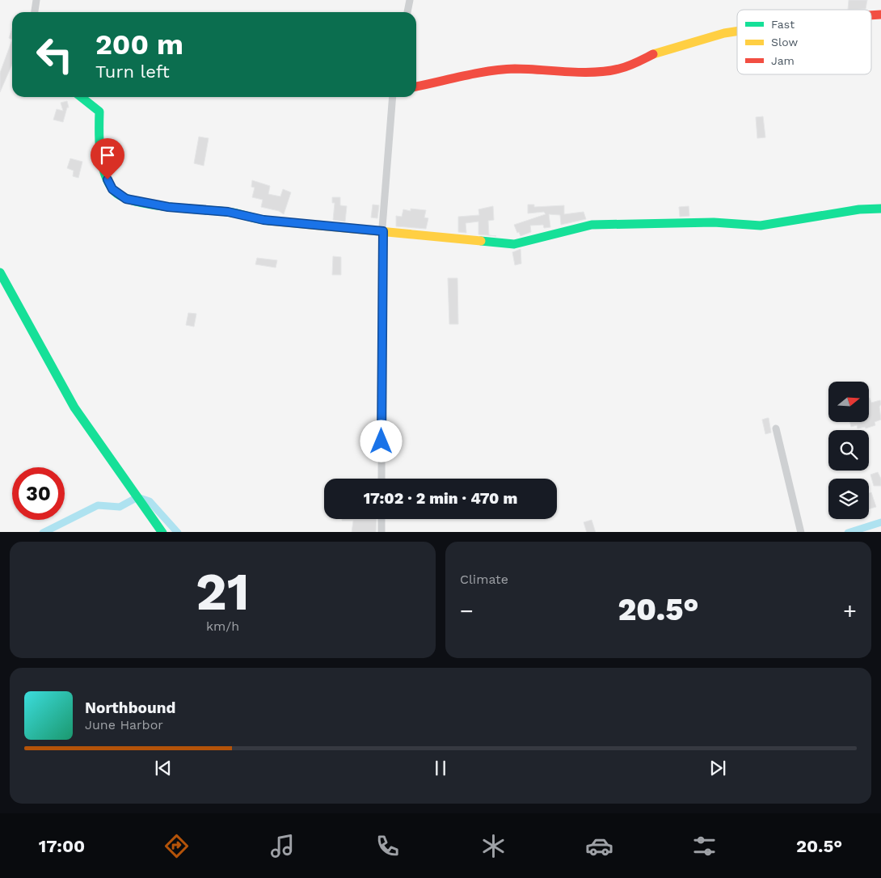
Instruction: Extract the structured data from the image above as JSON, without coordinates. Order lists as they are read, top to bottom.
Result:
{
  "legend": ["Fast", "Slow", "Jam"],
  "north": "right",
  "page": {
    "turn": ["200 m", "Turn left"],
    "limit": "30",
    "trip": "17:02 · 2 min · 470 m",
    "tile": [
      ["21", "km/h"],
      "Climate"
    ],
    "heat": ["−", "20.5°", "+"],
    "song": ["Northbound", "June Harbor"],
    "tabs": ["17:00", "20.5°"]
  }
}
